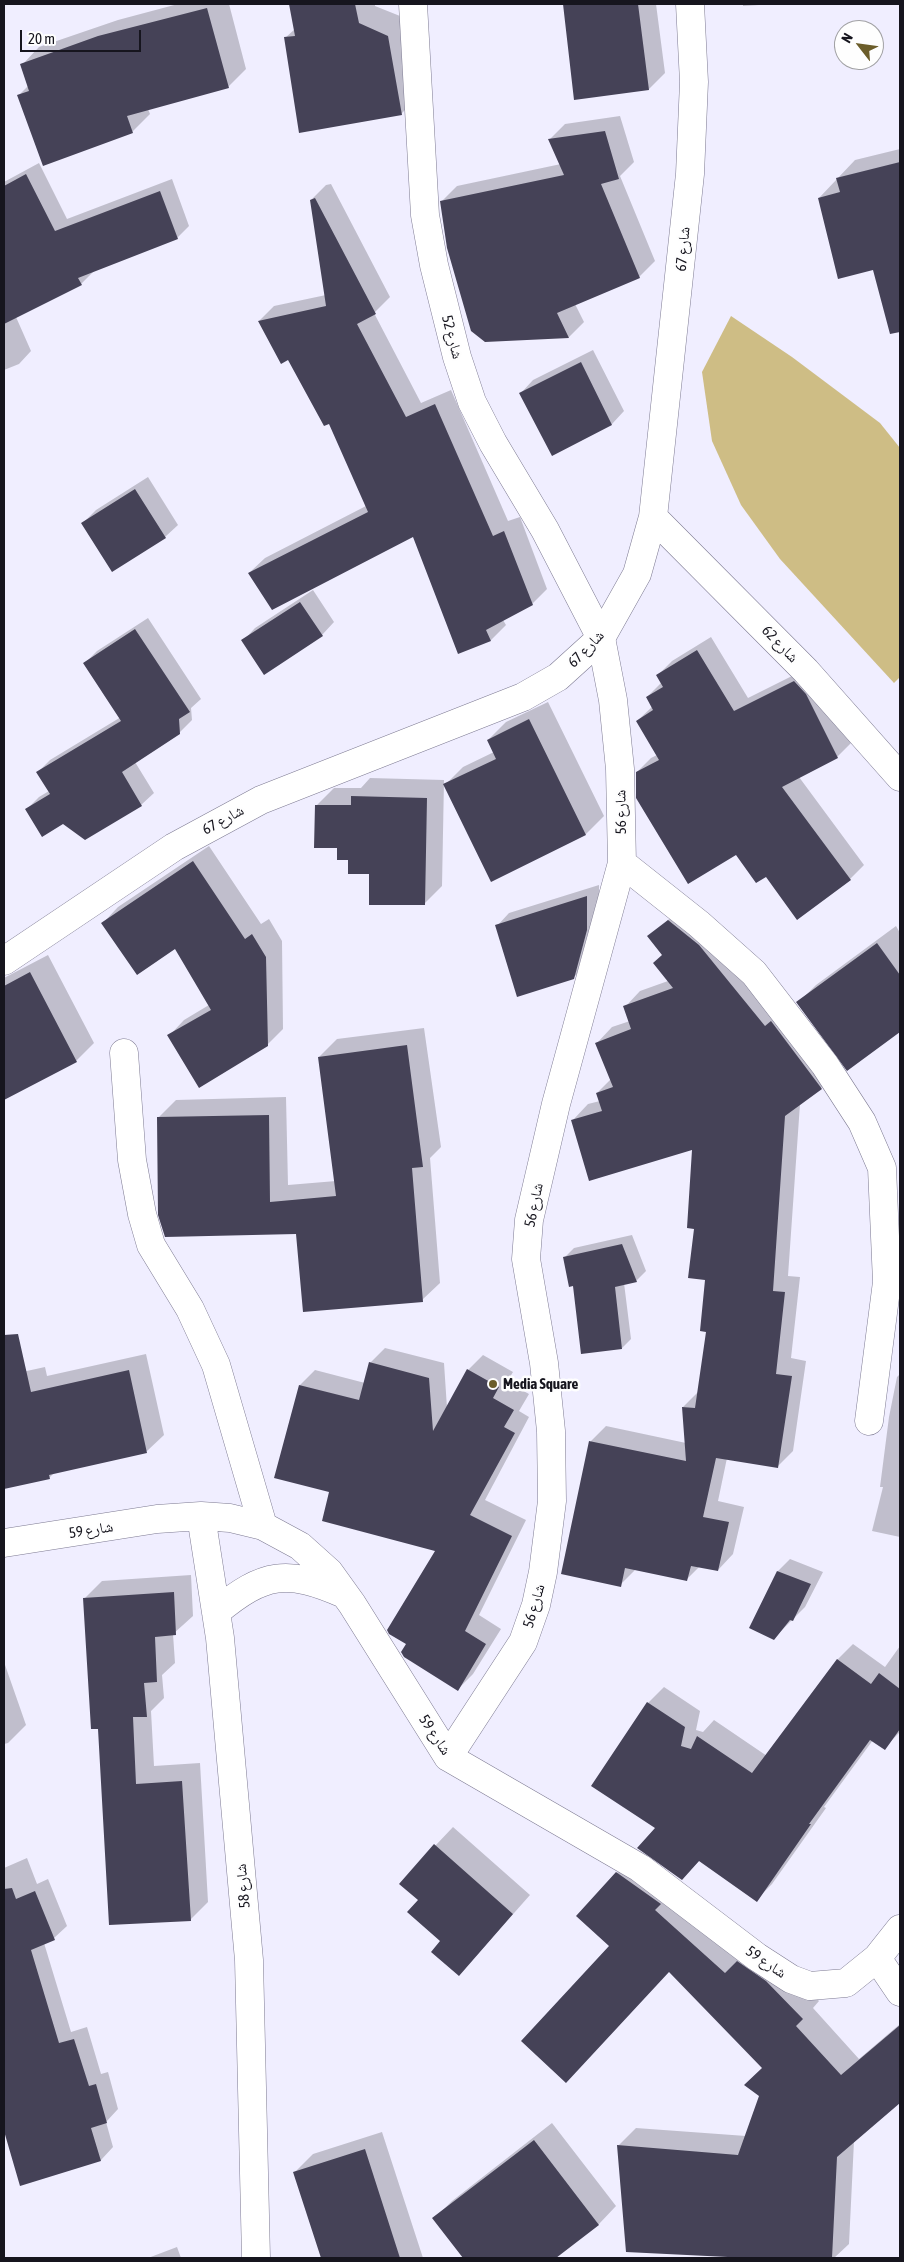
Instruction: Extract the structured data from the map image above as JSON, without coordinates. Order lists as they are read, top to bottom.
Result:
{
  "streets": {
    "street": [
      "شارع 67",
      "شارع 52",
      "شارع 62",
      "شارع 56",
      "شارع 59",
      "شارع 58"
    ]
  },
  "crossings": [
    ["شارع 67", "شارع 52"],
    ["شارع 67", "شارع 62"],
    ["شارع 67", "شارع 56"],
    ["شارع 52", "شارع 56"],
    ["شارع 56", "شارع 59"],
    ["شارع 59", "شارع 58"]
  ],
  "places": ["Media Square"],
  "scale_bar": "20 m",
  "north": "top left"
}
